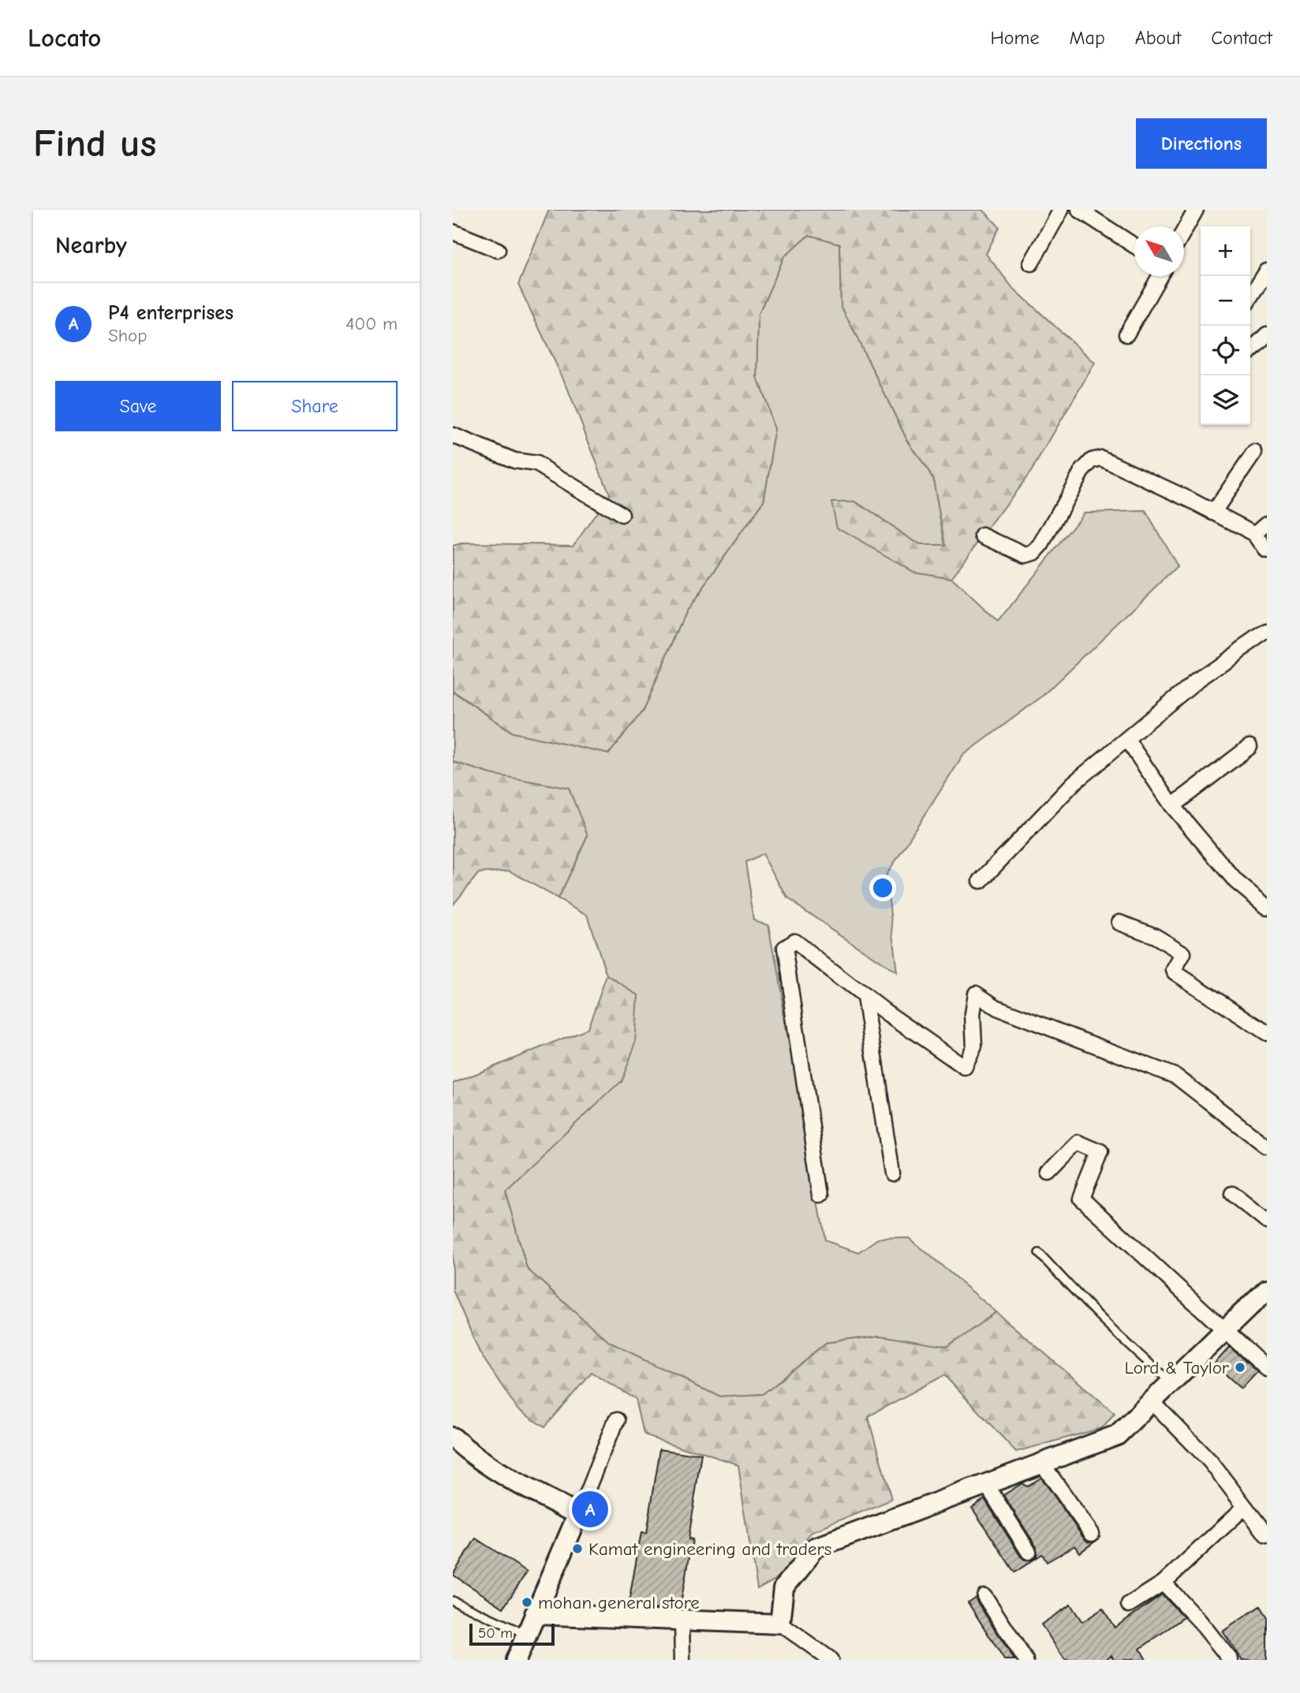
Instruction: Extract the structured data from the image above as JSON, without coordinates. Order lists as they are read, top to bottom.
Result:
{
  "places": ["Lord & Taylor", "Kamat engineering and traders", "mohan general store"],
  "scale_bar": "50 m",
  "north": "top left",
  "page": {
    "header": "Locato",
    "nav": [
      "Home",
      "Map",
      "About",
      "Contact"
    ],
    "buttons": [
      "Directions",
      ["Save", "Share"]
    ],
    "title": "Find us",
    "heading": "Nearby",
    "map_buttons": ["+", "−"],
    "list": [
      {
        "mark": "A",
        "name": "P4 enterprises",
        "note": "Shop",
        "value": "400 m"
      }
    ],
    "pins": "A",
    "scale": "50 m"
  }
}
